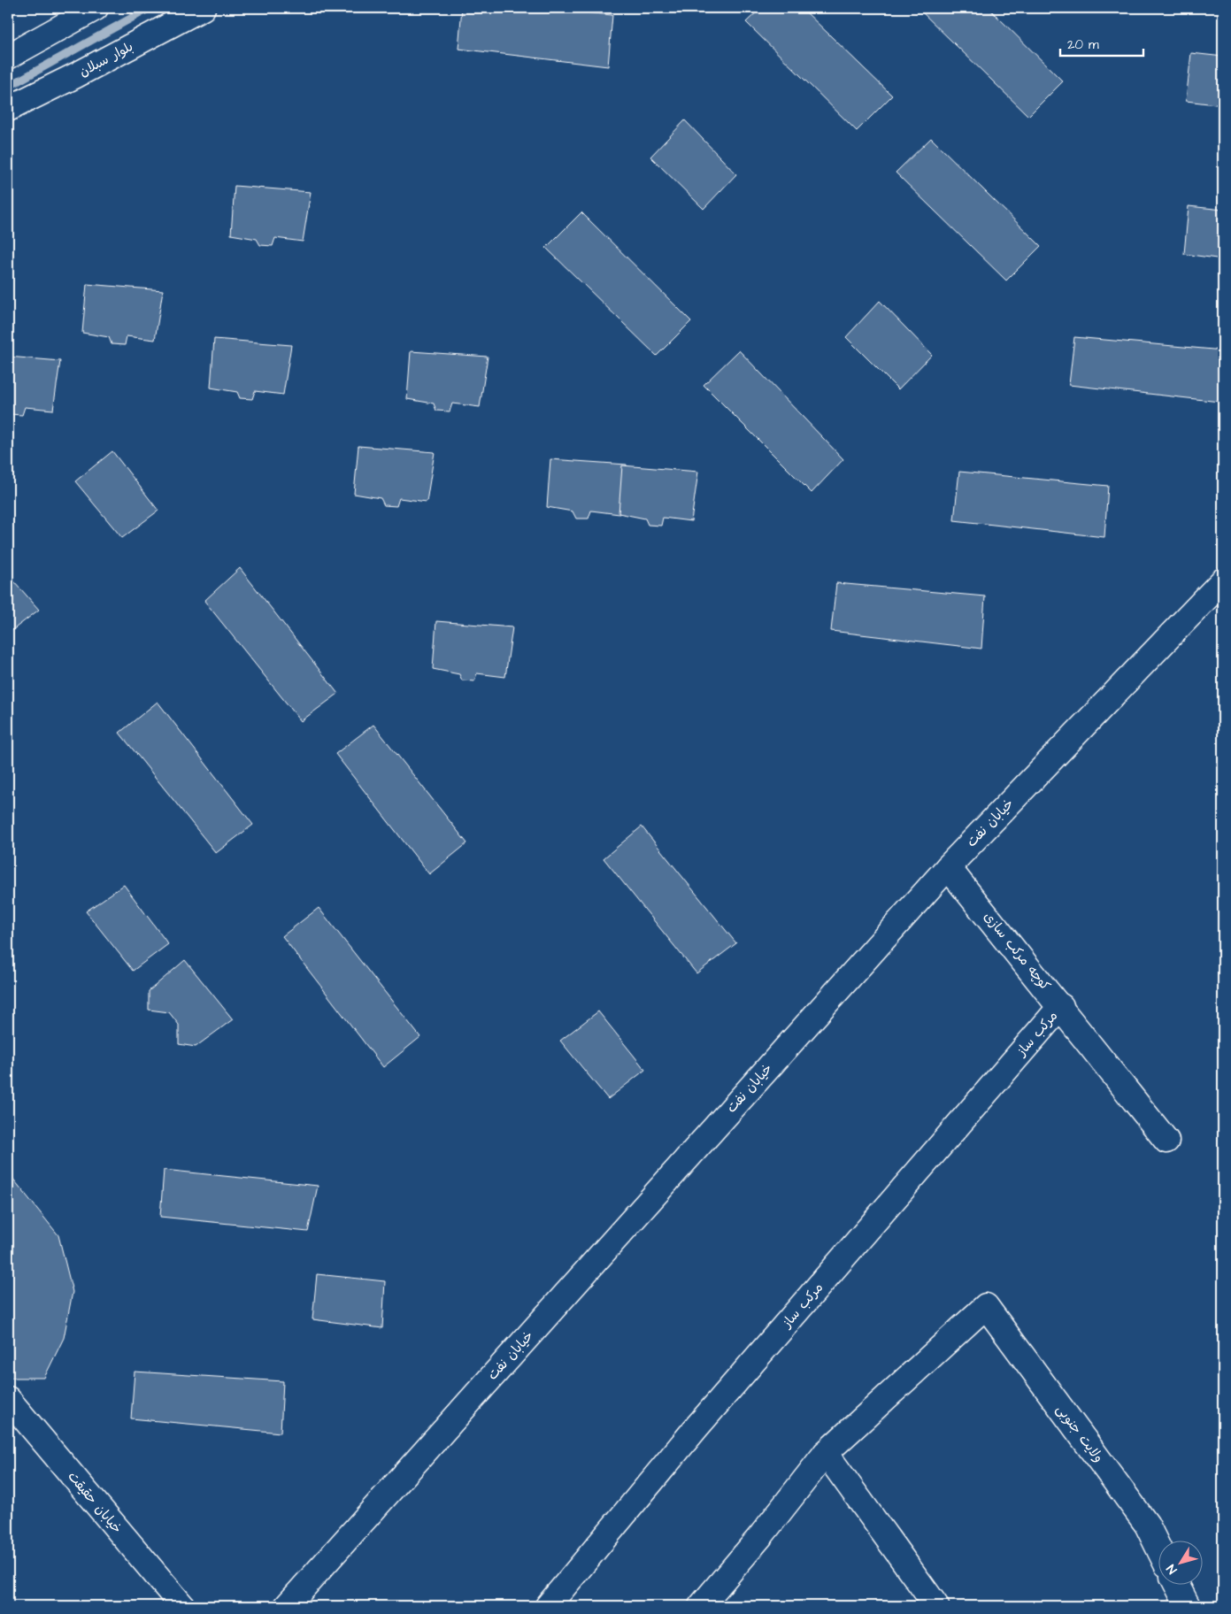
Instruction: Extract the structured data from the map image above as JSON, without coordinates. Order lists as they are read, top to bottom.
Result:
{
  "streets": {
    "street": [
      "بلوار سبلان",
      "خیابان نفت",
      "کوچه مرکب سازی",
      "مرکب ساز",
      "ولایت جنوبی",
      "خیابان حقیقت"
    ]
  },
  "crossings": [
    ["خیابان نفت", "کوچه مرکب سازی"],
    ["کوچه مرکب سازی", "مرکب ساز"]
  ],
  "scale_bar": "20 m",
  "north": "bottom left"
}
